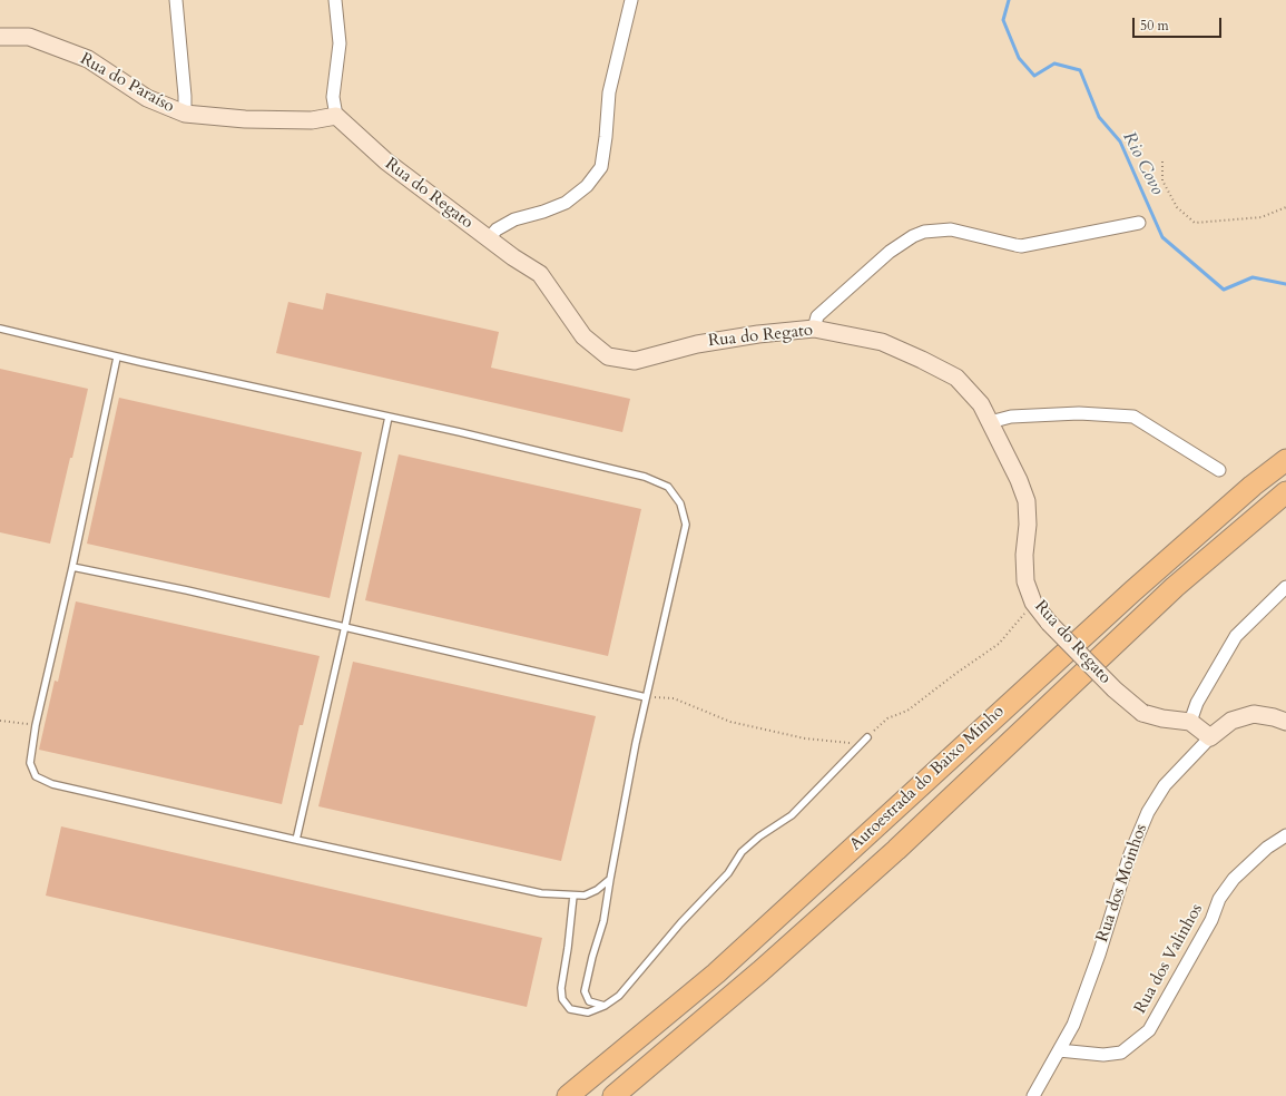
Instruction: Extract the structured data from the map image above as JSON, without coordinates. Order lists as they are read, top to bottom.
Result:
{
  "streets": {
    "highway": ["Autoestrada do Baixo Minho"],
    "street": [
      "Rua do Paraíso",
      "Rua do Regato",
      "Rua dos Moinhos",
      "Rua dos Valinhos"
    ]
  },
  "crossings": [
    ["Rua do Paraíso", "Rua do Regato"],
    ["Rua dos Moinhos", "Rua dos Valinhos"]
  ],
  "water": ["Rio Covo"],
  "scale_bar": "50 m"
}
